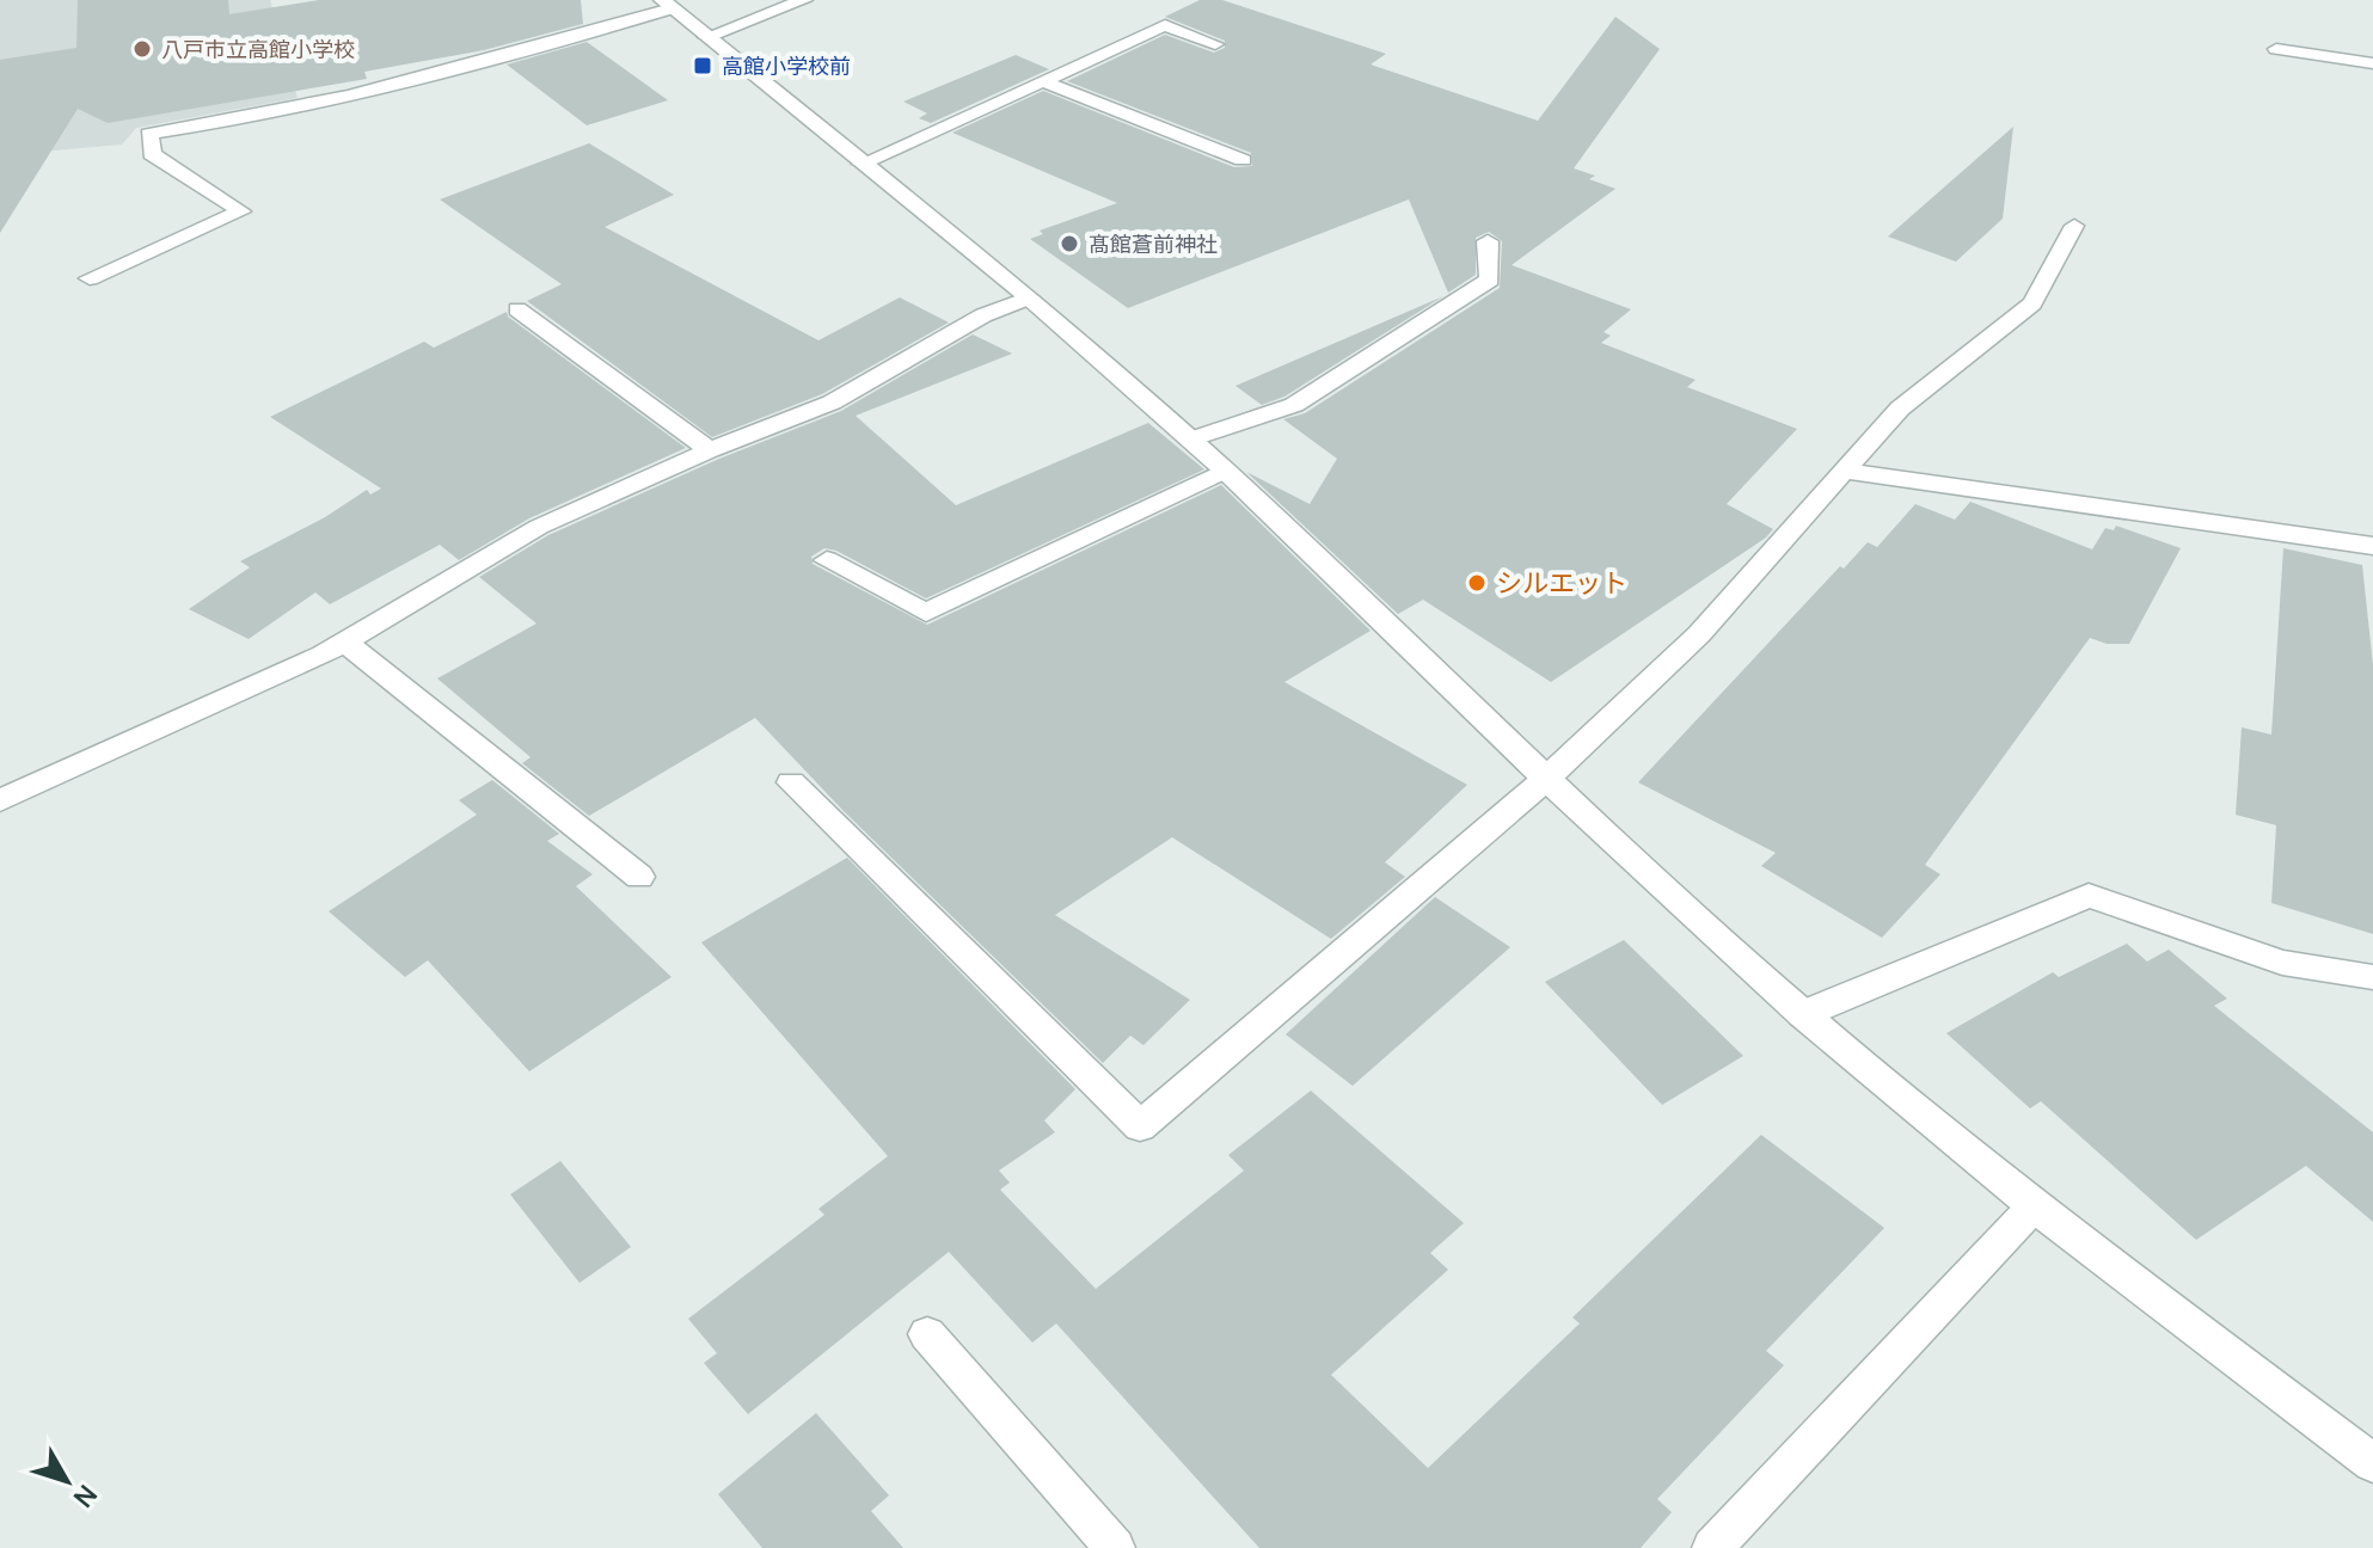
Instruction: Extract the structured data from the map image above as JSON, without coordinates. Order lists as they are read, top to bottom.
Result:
{
  "places": {
    "other": ["八戸市立高館小学校", "髙館蒼前神社", "シルエット"],
    "transit": ["高館小学校前"]
  },
  "north": "bottom right"
}
